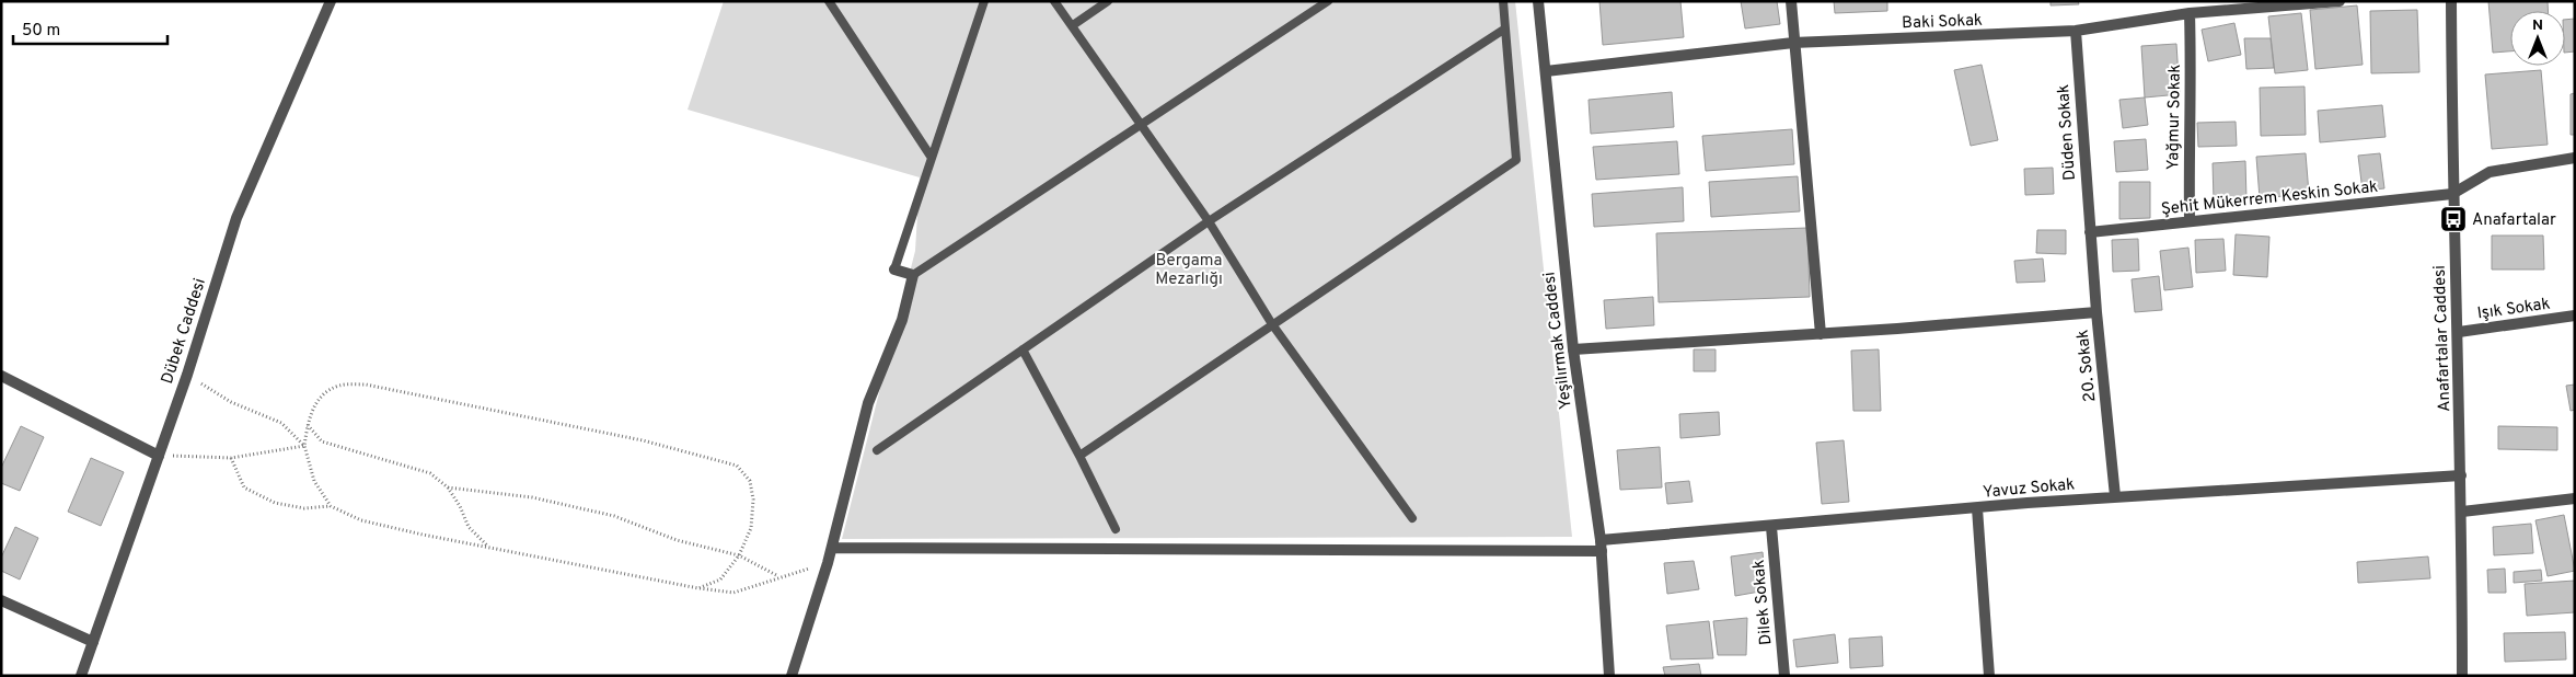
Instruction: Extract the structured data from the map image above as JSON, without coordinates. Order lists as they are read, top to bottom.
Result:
{
  "streets": {
    "street": [
      "Baki Sokak",
      "Yağmur Sokak",
      "Düden Sokak",
      "Şehit Mükerrem Keskin Sokak",
      "Işık Sokak",
      "Dübek Caddesi",
      "Anafartalar Caddesi",
      "Yeşilırmak Caddesi",
      "20. Sokak",
      "Yavuz Sokak",
      "Dilek Sokak"
    ]
  },
  "crossings": [
    ["Baki Sokak", "Yağmur Sokak"],
    ["Baki Sokak", "Düden Sokak"],
    ["Baki Sokak", "Yeşilırmak Caddesi"],
    ["Yağmur Sokak", "Şehit Mükerrem Keskin Sokak"],
    ["Düden Sokak", "Şehit Mükerrem Keskin Sokak"],
    ["Düden Sokak", "20. Sokak"],
    ["Şehit Mükerrem Keskin Sokak", "Anafartalar Caddesi"],
    ["Şehit Mükerrem Keskin Sokak", "20. Sokak"],
    ["Işık Sokak", "Anafartalar Caddesi"],
    ["Anafartalar Caddesi", "Yavuz Sokak"],
    ["Yeşilırmak Caddesi", "Yavuz Sokak"],
    ["20. Sokak", "Yavuz Sokak"],
    ["Yavuz Sokak", "Dilek Sokak"]
  ],
  "parks": ["Bergama Mezarlığı"],
  "places": {
    "bus stop": ["Anafartalar"]
  },
  "scale_bar": "50 m",
  "north": "top"
}
